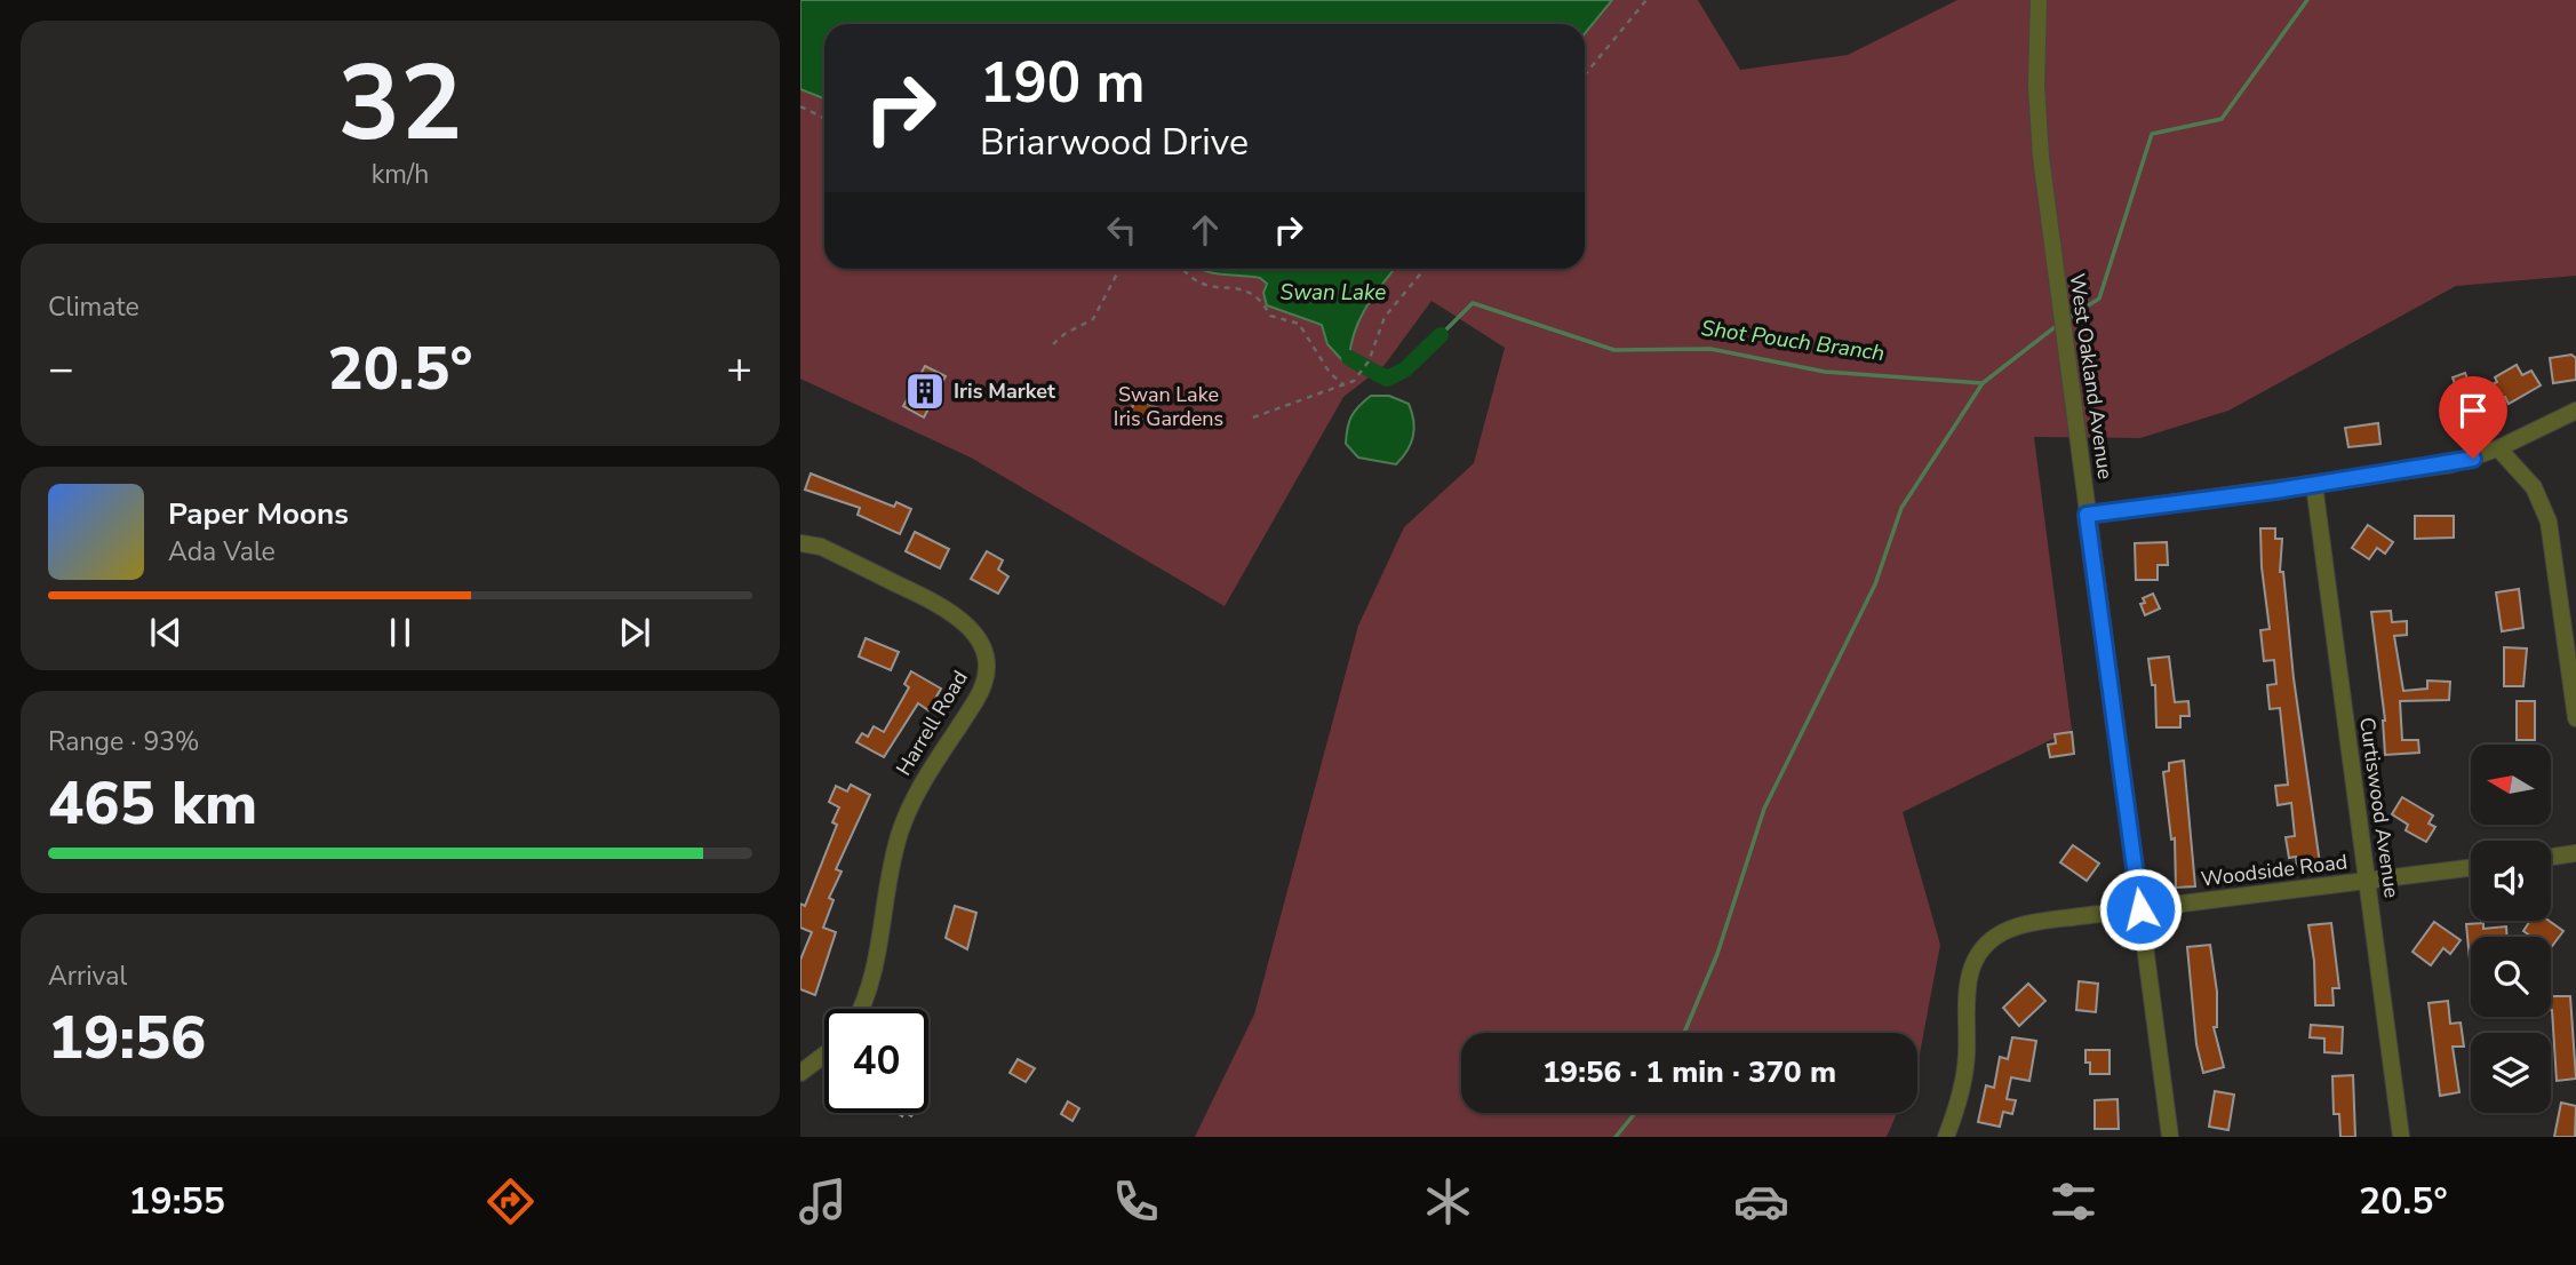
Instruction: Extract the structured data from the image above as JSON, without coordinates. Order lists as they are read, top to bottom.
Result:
{
  "streets": {
    "street": [
      "West Oakland Avenue",
      "Harrell Road",
      "Curtiswood Avenue",
      "Woodside Road"
    ]
  },
  "crossings": [
    ["West Oakland Avenue", "Woodside Road"],
    ["Curtiswood Avenue", "Woodside Road"]
  ],
  "water": ["Swan Lake", "Shot Pouch Branch"],
  "parks": ["Swan Lake Iris Gardens"],
  "places": {
    "building": ["Iris Market"]
  },
  "north": "left",
  "page": {
    "tile": [
      ["32", "km/h"],
      "Climate",
      ["Range · 93%", "465 km"],
      ["Arrival", "19:56"]
    ],
    "turn": ["190 m", "Briarwood Drive"],
    "heat": ["−", "20.5°", "+"],
    "song": ["Paper Moons", "Ada Vale"],
    "limit": "40",
    "trip": "19:56 · 1 min · 370 m",
    "tabs": ["19:55", "20.5°"]
  }
}
